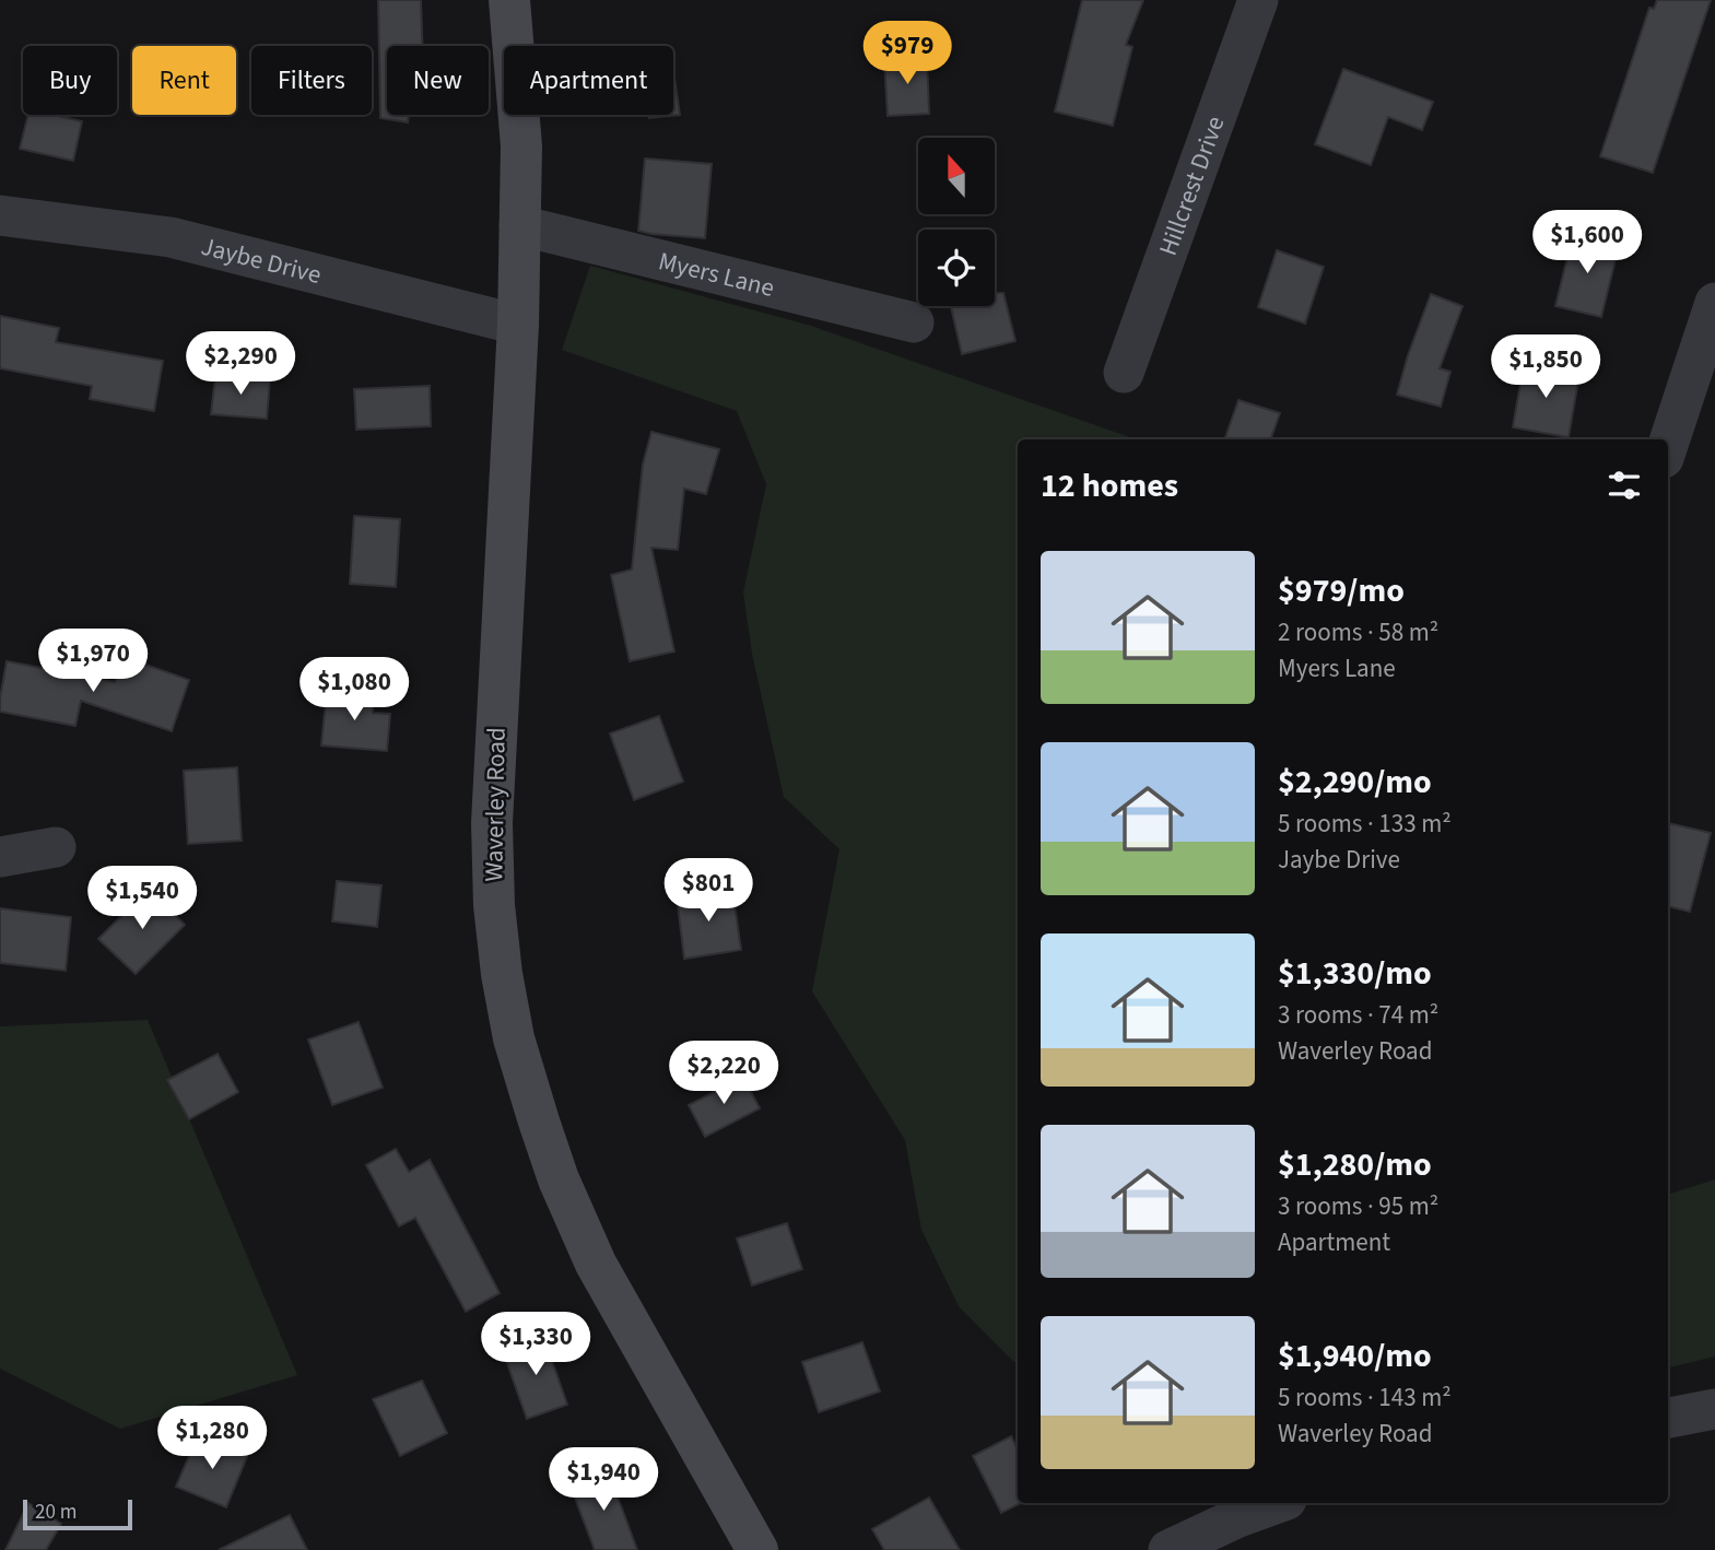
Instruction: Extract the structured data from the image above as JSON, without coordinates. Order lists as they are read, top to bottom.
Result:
{
  "streets": {
    "main road": ["Waverley Road"],
    "street": ["Hillcrest Drive", "Jaybe Drive", "Myers Lane"]
  },
  "crossings": [
    ["Jaybe Drive", "Waverley Road"],
    ["Myers Lane", "Waverley Road"]
  ],
  "scale_bar": "20 m",
  "north": "top",
  "page": {
    "price": [
      "$979",
      "$1,600",
      "$2,290",
      "$1,850",
      "$1,970",
      "$1,080",
      "$801",
      "$1,540",
      "$2,220",
      "$1,330",
      "$1,280",
      "$1,940"
    ],
    "chip": [
      "Buy",
      "Rent",
      "Filters",
      "New",
      "Apartment"
    ],
    "heading": "12 homes",
    "list": [
      {
        "name": "$979/mo",
        "note": "2 rooms · 58 m² · Myers Lane"
      },
      {
        "name": "$2,290/mo",
        "note": "5 rooms · 133 m² · Jaybe Drive"
      },
      {
        "name": "$1,330/mo",
        "note": "3 rooms · 74 m² · Waverley Road"
      },
      {
        "name": "$1,280/mo",
        "note": "3 rooms · 95 m² · Apartment"
      },
      {
        "name": "$1,940/mo",
        "note": "5 rooms · 143 m² · Waverley Road"
      }
    ],
    "scale": "20 m"
  }
}
